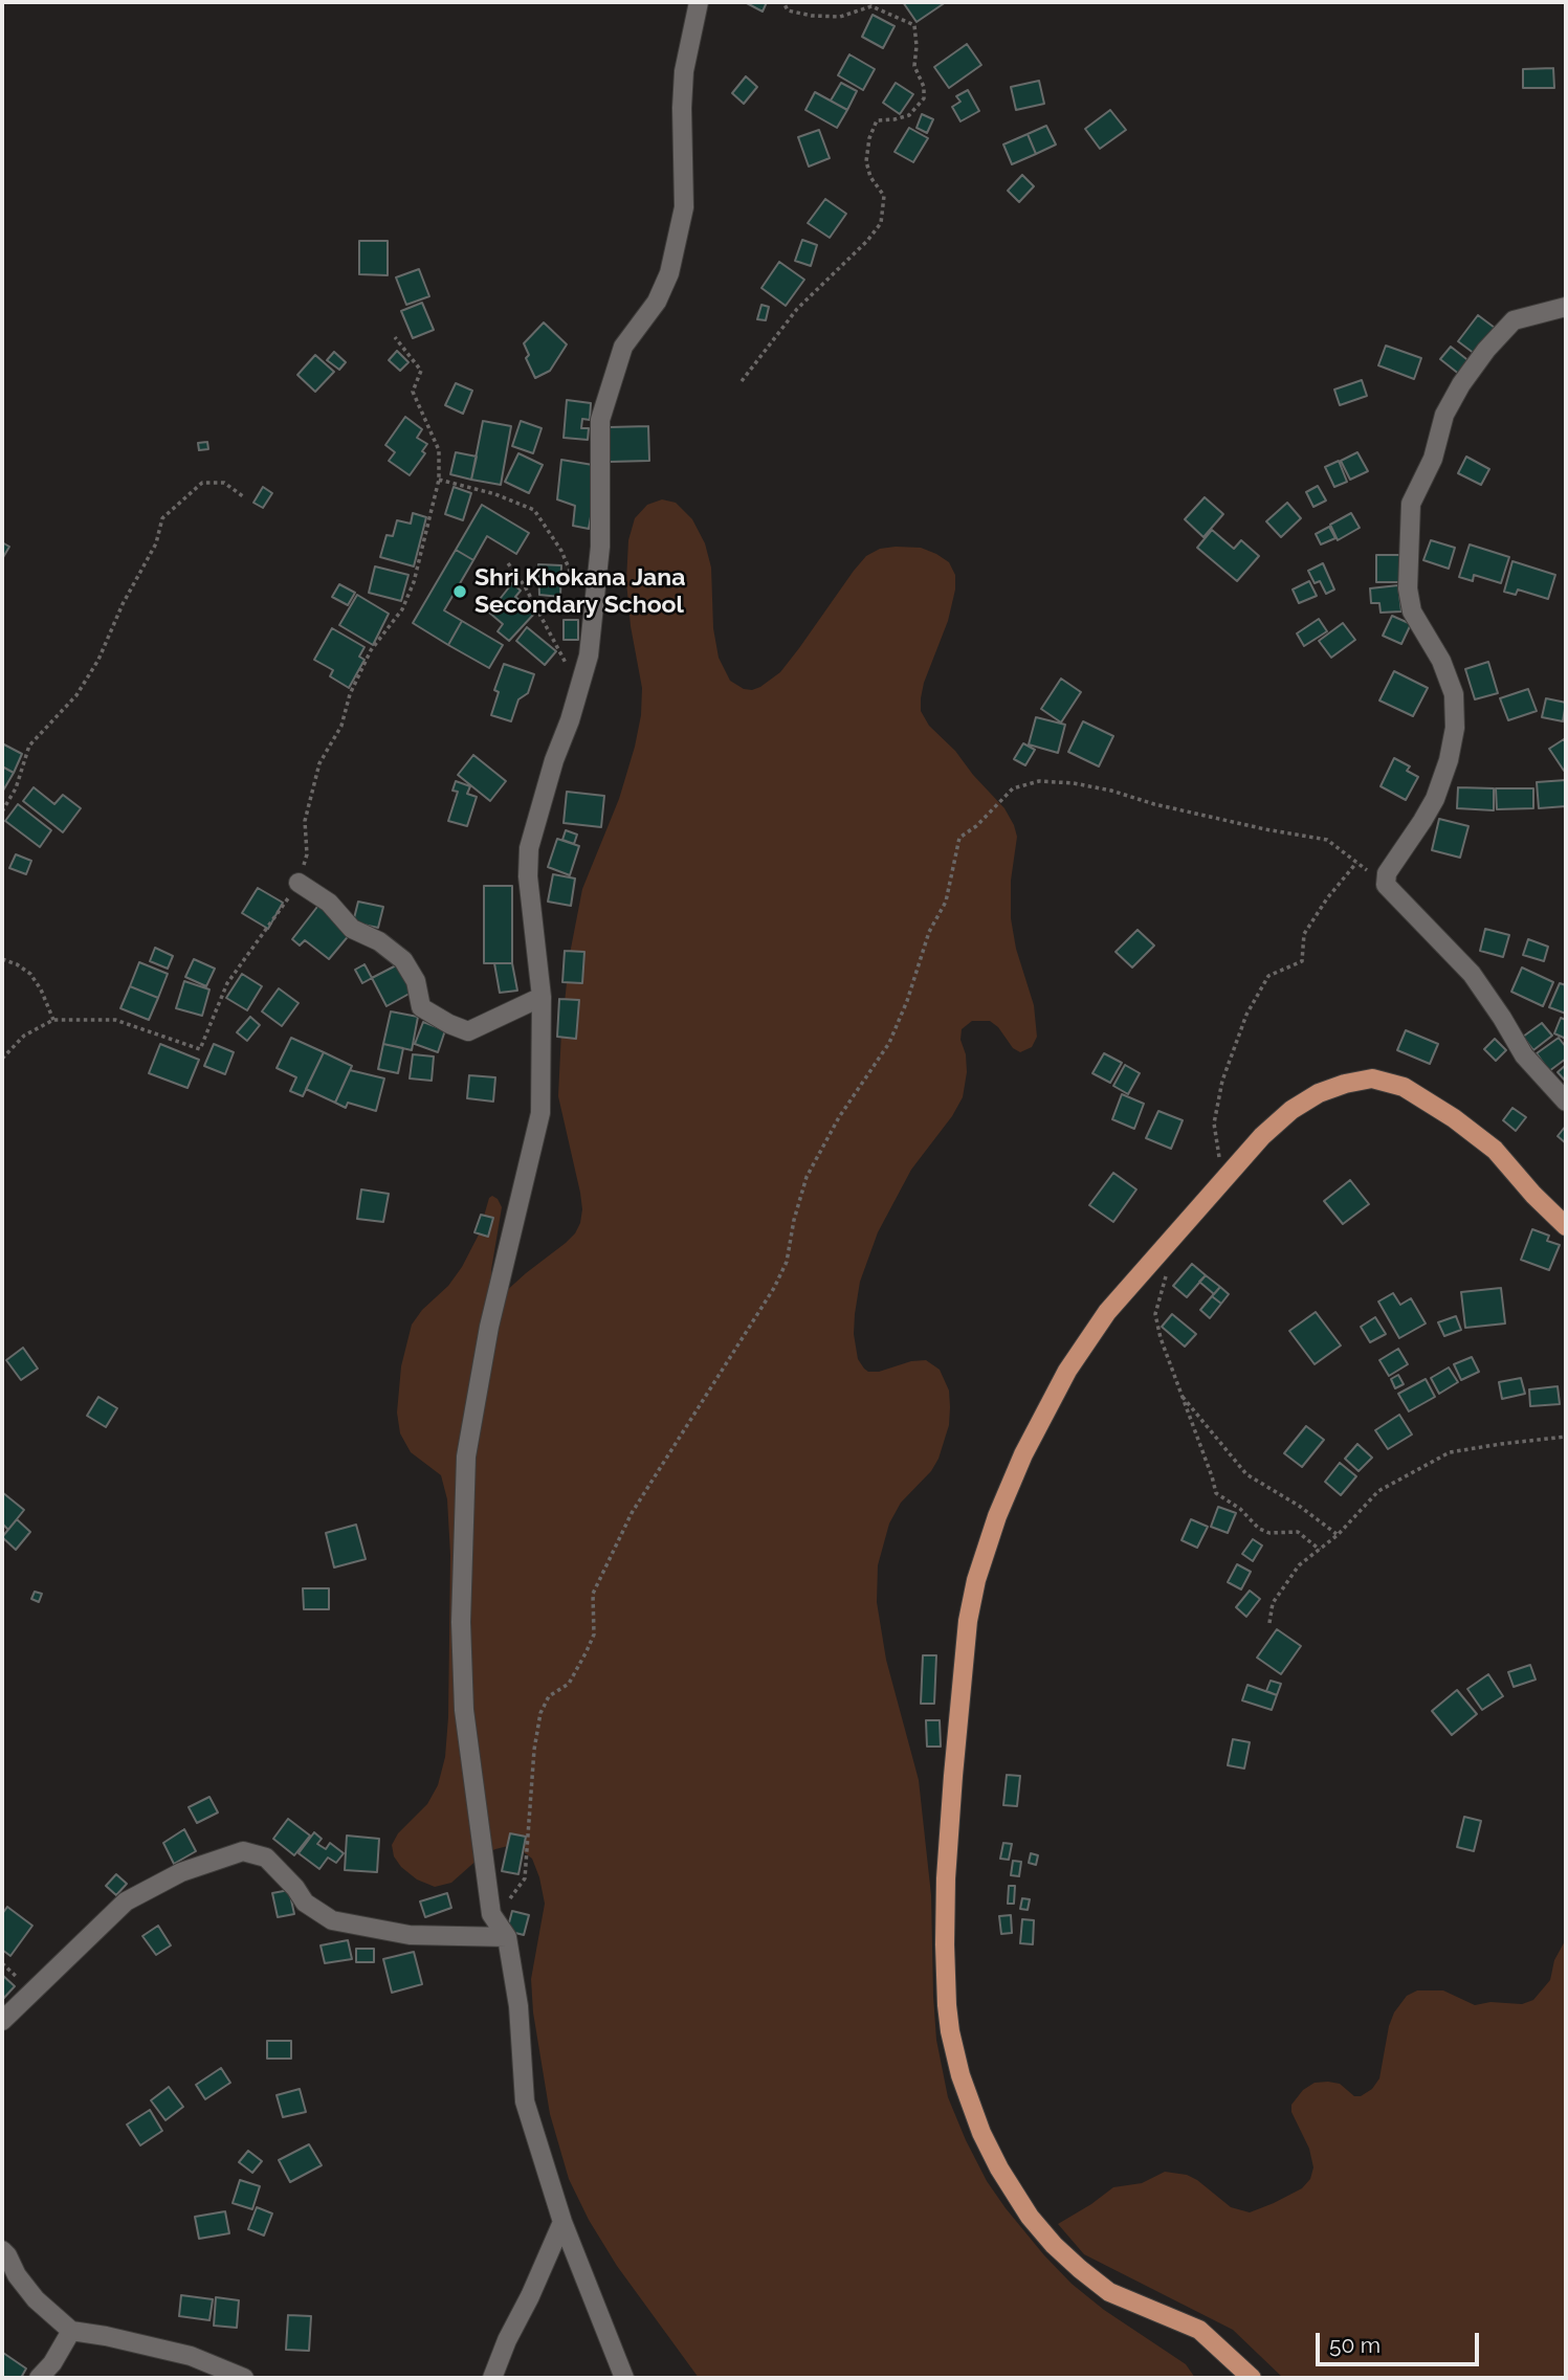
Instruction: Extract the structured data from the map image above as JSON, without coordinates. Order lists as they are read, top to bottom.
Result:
{
  "places": ["Shri Khokana Jana Secondary School"],
  "scale_bar": "50 m"
}
